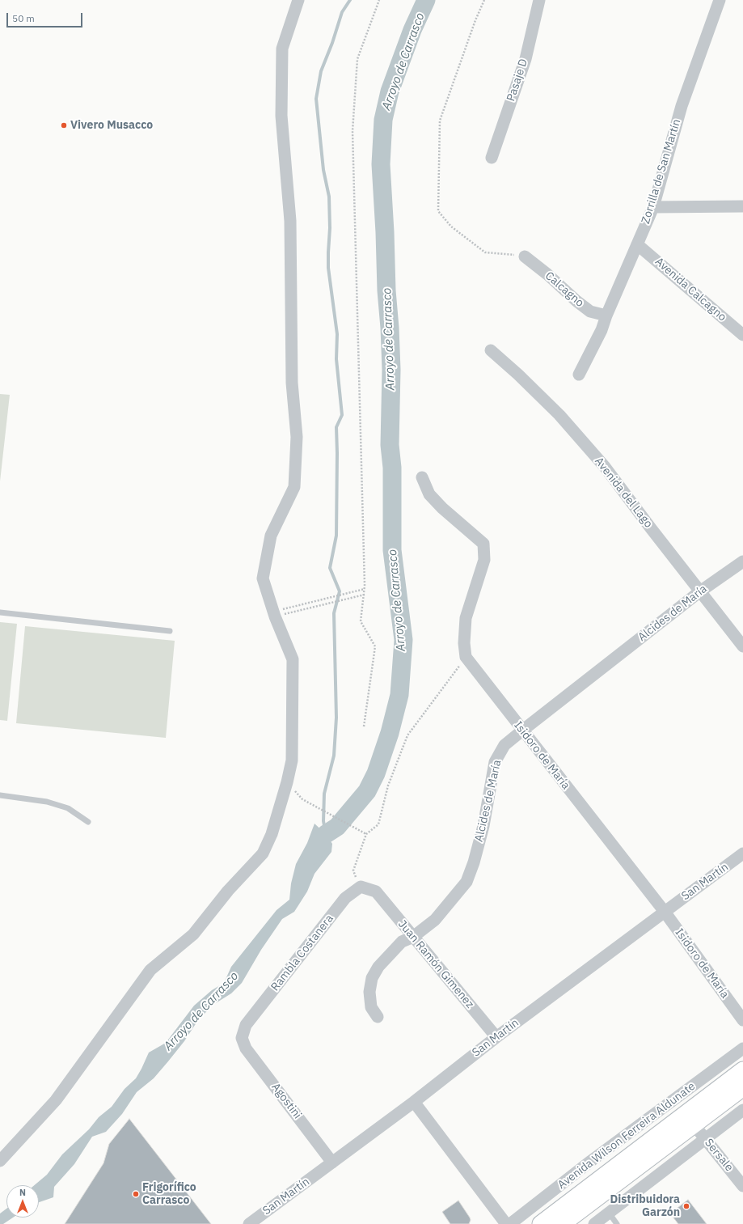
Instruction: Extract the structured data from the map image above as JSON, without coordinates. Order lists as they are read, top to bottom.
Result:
{
  "streets": {
    "main road": ["Avenida Wilson Ferreira Aldunate"],
    "street": [
      "Pasaje D",
      "Zorrilla de San Martín",
      "Calcagno",
      "Avenida Calcagno",
      "Avenida del Lago",
      "Alcides de María",
      "Isidoro de María",
      "San Martín",
      "Rambla Costanera",
      "Juan Ramón Gimenez",
      "Agostini",
      "Sersale"
    ]
  },
  "crossings": [
    ["Zorrilla de San Martín", "Calcagno"],
    ["Zorrilla de San Martín", "Avenida Calcagno"],
    ["Avenida del Lago", "Alcides de María"],
    ["Alcides de María", "Isidoro de María"],
    ["Alcides de María", "Juan Ramón Gimenez"],
    ["Isidoro de María", "San Martín"],
    ["San Martín", "Juan Ramón Gimenez"],
    ["San Martín", "Agostini"],
    ["Rambla Costanera", "Juan Ramón Gimenez"],
    ["Rambla Costanera", "Agostini"]
  ],
  "water": ["Arroyo de Carrasco"],
  "places": ["Vivero Musacco", "Frigorífico Carrasco", "Distribuidora Garzón"],
  "scale_bar": "50 m",
  "north": "top"
}
